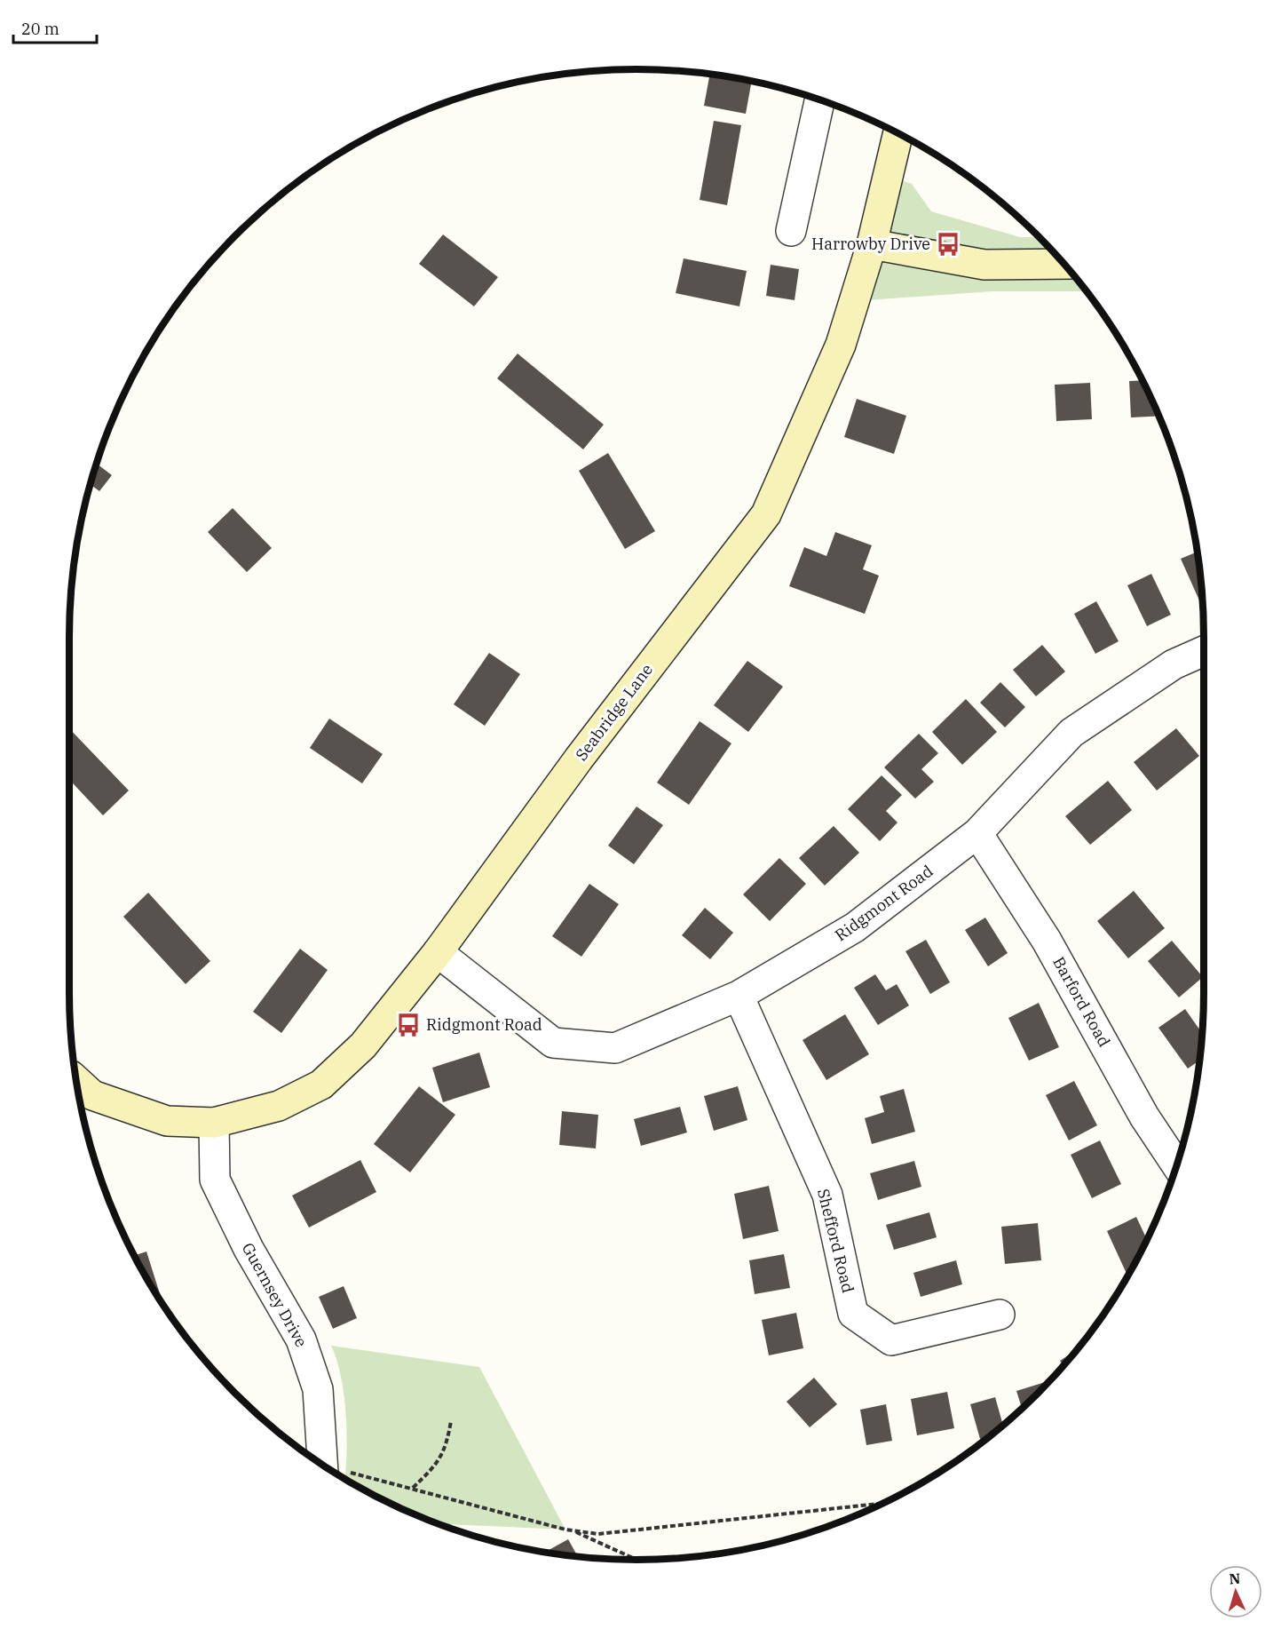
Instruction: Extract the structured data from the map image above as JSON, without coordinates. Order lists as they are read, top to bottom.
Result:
{
  "streets": {
    "street": [
      "Seabridge Lane",
      "Ridgmont Road",
      "Barford Road",
      "Shefford Road",
      "Guernsey Drive"
    ]
  },
  "crossings": [
    ["Seabridge Lane", "Ridgmont Road"],
    ["Seabridge Lane", "Guernsey Drive"],
    ["Ridgmont Road", "Barford Road"],
    ["Ridgmont Road", "Shefford Road"]
  ],
  "places": {
    "bus stop": ["Harrowby Drive", "Ridgmont Road"]
  },
  "scale_bar": "20 m",
  "north": "top"
}
